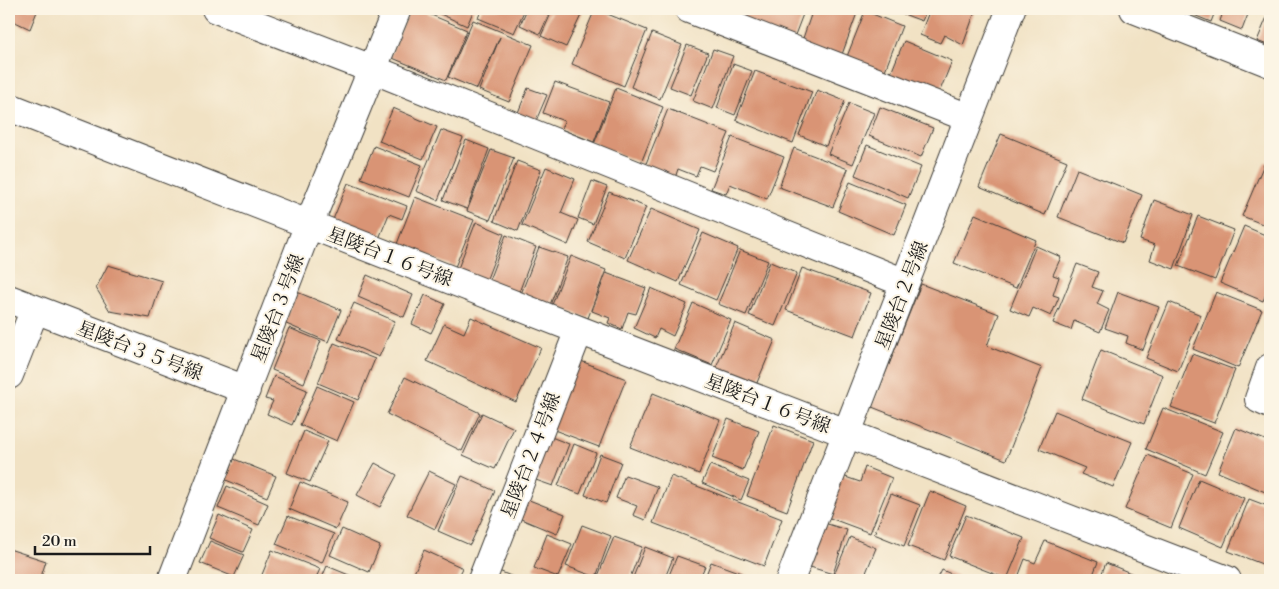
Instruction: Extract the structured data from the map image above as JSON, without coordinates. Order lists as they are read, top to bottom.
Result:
{
  "streets": {
    "street": [
      "星陵台１６号線",
      "星陵台２号線",
      "星陵台３号線",
      "星陵台３５号線",
      "星陵台２４号線"
    ]
  },
  "crossings": [
    ["星陵台１６号線", "星陵台２号線"],
    ["星陵台１６号線", "星陵台３号線"],
    ["星陵台１６号線", "星陵台２４号線"],
    ["星陵台３号線", "星陵台３５号線"]
  ],
  "scale_bar": "20 m"
}
